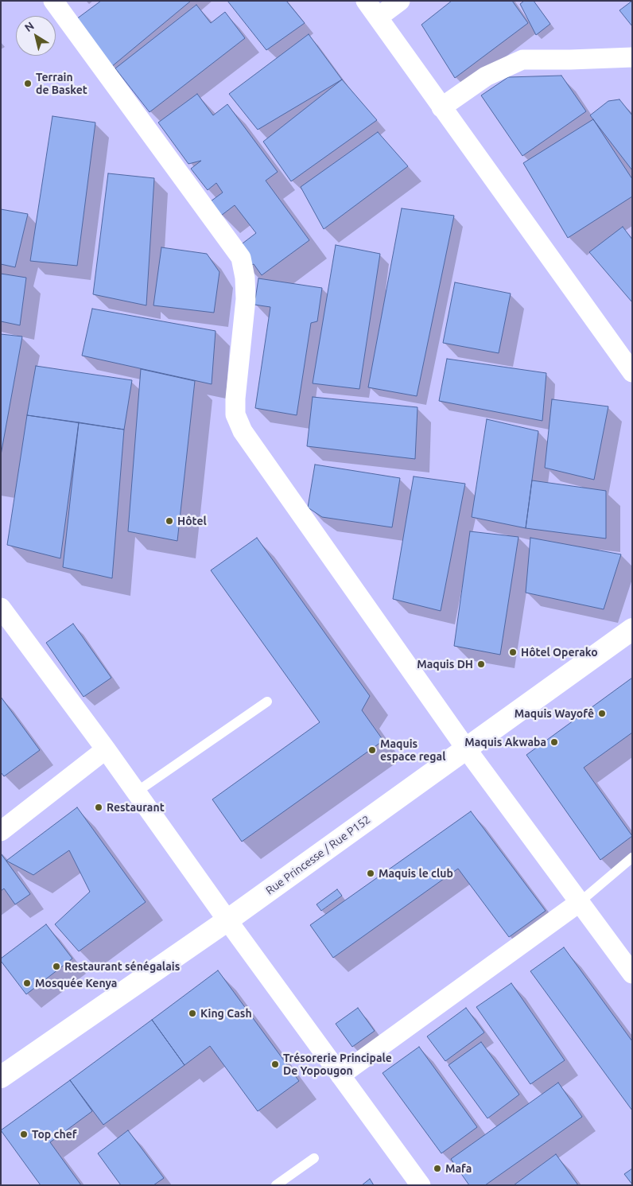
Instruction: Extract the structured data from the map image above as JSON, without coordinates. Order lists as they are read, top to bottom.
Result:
{
  "streets": {
    "street": ["Rue Princesse / Rue P152"]
  },
  "places": [
    "Terrain de Basket",
    "Hôtel",
    "Hôtel Operako",
    "Maquis DH",
    "Maquis Wayofê",
    "Maquis Akwaba",
    "Maquis espace regal",
    "Restaurant",
    "Maquis le club",
    "Restaurant sénégalais",
    "Mosquée Kenya",
    "King Cash",
    "Trésorerie Principale De Yopougon",
    "Top chef",
    "Mafa"
  ],
  "north": "top left"
}
